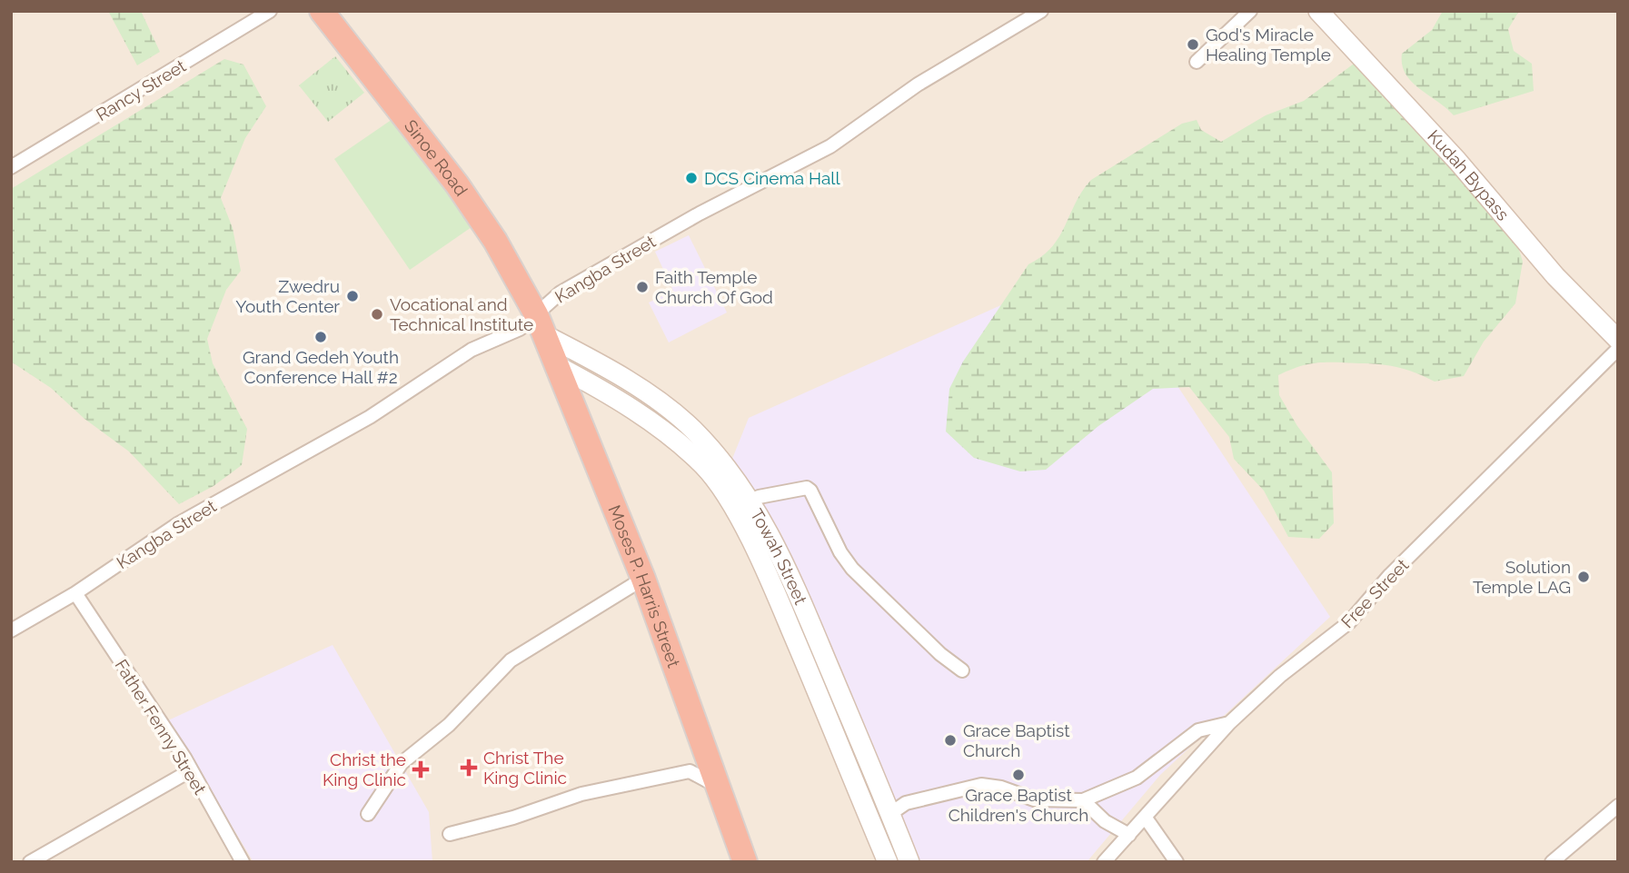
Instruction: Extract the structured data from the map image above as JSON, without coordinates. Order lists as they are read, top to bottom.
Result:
{
  "streets": {
    "highway": ["Sinoe Road", "Moses P. Harris Street"],
    "street": [
      "Rancy Street",
      "Kudah Bypass",
      "Kangba Street",
      "Towah Street",
      "Free Street",
      "Father Fenny Street"
    ]
  },
  "crossings": [
    ["Sinoe Road", "Kangba Street"],
    ["Sinoe Road", "Towah Street"],
    ["Sinoe Road", "Moses P. Harris Street"],
    ["Kangba Street", "Towah Street"],
    ["Kangba Street", "Moses P. Harris Street"],
    ["Kangba Street", "Father Fenny Street"],
    ["Towah Street", "Moses P. Harris Street"]
  ],
  "places": {
    "other": [
      "God's Miracle Healing Temple",
      "DCS Cinema Hall",
      "Faith Temple Church Of God",
      "Zwedru Youth Center",
      "Vocational and Technical Institute",
      "Grand Gedeh Youth Conference Hall #2",
      "Solution Temple LAG",
      "Grace Baptist Church",
      "Grace Baptist Children's Church"
    ],
    "health": ["Christ The King Clinic", "Christ the King Clinic"]
  }
}
